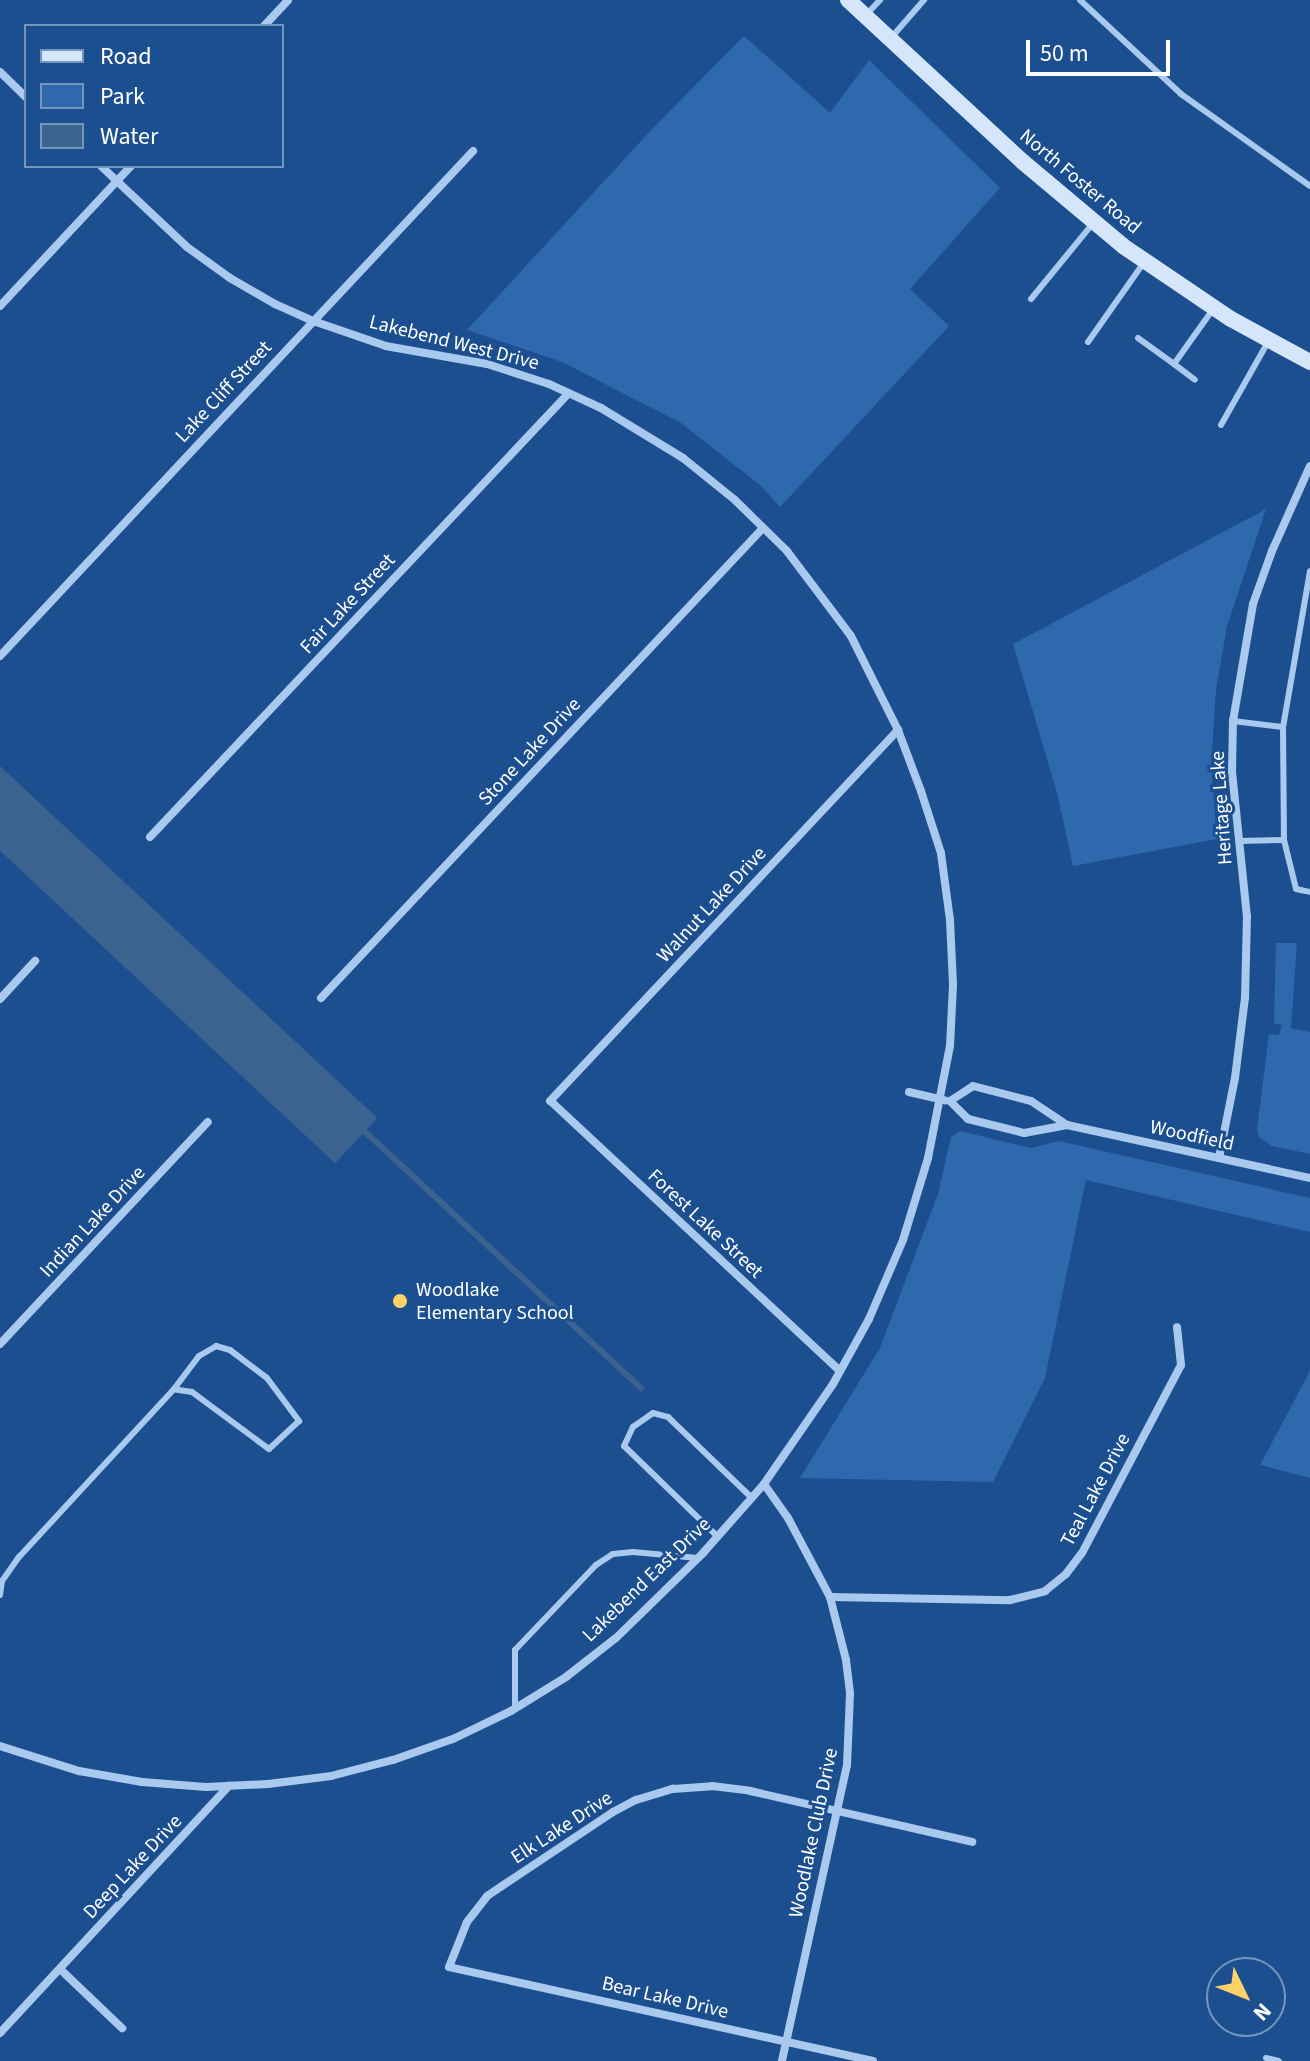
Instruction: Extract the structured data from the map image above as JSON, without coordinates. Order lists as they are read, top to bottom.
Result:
{
  "streets": {
    "main road": ["North Foster Road"],
    "street": [
      "Lakebend West Drive",
      "Lake Cliff Street",
      "Fair Lake Street",
      "Stone Lake Drive",
      "Heritage Lake",
      "Walnut Lake Drive",
      "Woodfield",
      "Indian Lake Drive",
      "Forest Lake Street",
      "Teal Lake Drive",
      "Lakebend East Drive",
      "Elk Lake Drive",
      "Woodlake Club Drive",
      "Deep Lake Drive",
      "Bear Lake Drive"
    ]
  },
  "crossings": [
    ["Lakebend West Drive", "Lake Cliff Street"],
    ["Lakebend West Drive", "Fair Lake Street"],
    ["Lakebend West Drive", "Stone Lake Drive"],
    ["Lakebend West Drive", "Walnut Lake Drive"],
    ["Lakebend West Drive", "Woodfield"],
    ["Lakebend West Drive", "Forest Lake Street"],
    ["Lakebend West Drive", "Lakebend East Drive"],
    ["Heritage Lake", "Woodfield"],
    ["Walnut Lake Drive", "Forest Lake Street"],
    ["Forest Lake Street", "Lakebend East Drive"],
    ["Teal Lake Drive", "Woodlake Club Drive"],
    ["Lakebend East Drive", "Woodlake Club Drive"],
    ["Lakebend East Drive", "Deep Lake Drive"],
    ["Elk Lake Drive", "Woodlake Club Drive"],
    ["Elk Lake Drive", "Bear Lake Drive"],
    ["Woodlake Club Drive", "Bear Lake Drive"]
  ],
  "places": ["Woodlake Elementary School"],
  "legend": ["Road", "Park", "Water"],
  "scale_bar": "50 m",
  "north": "bottom right"
}
